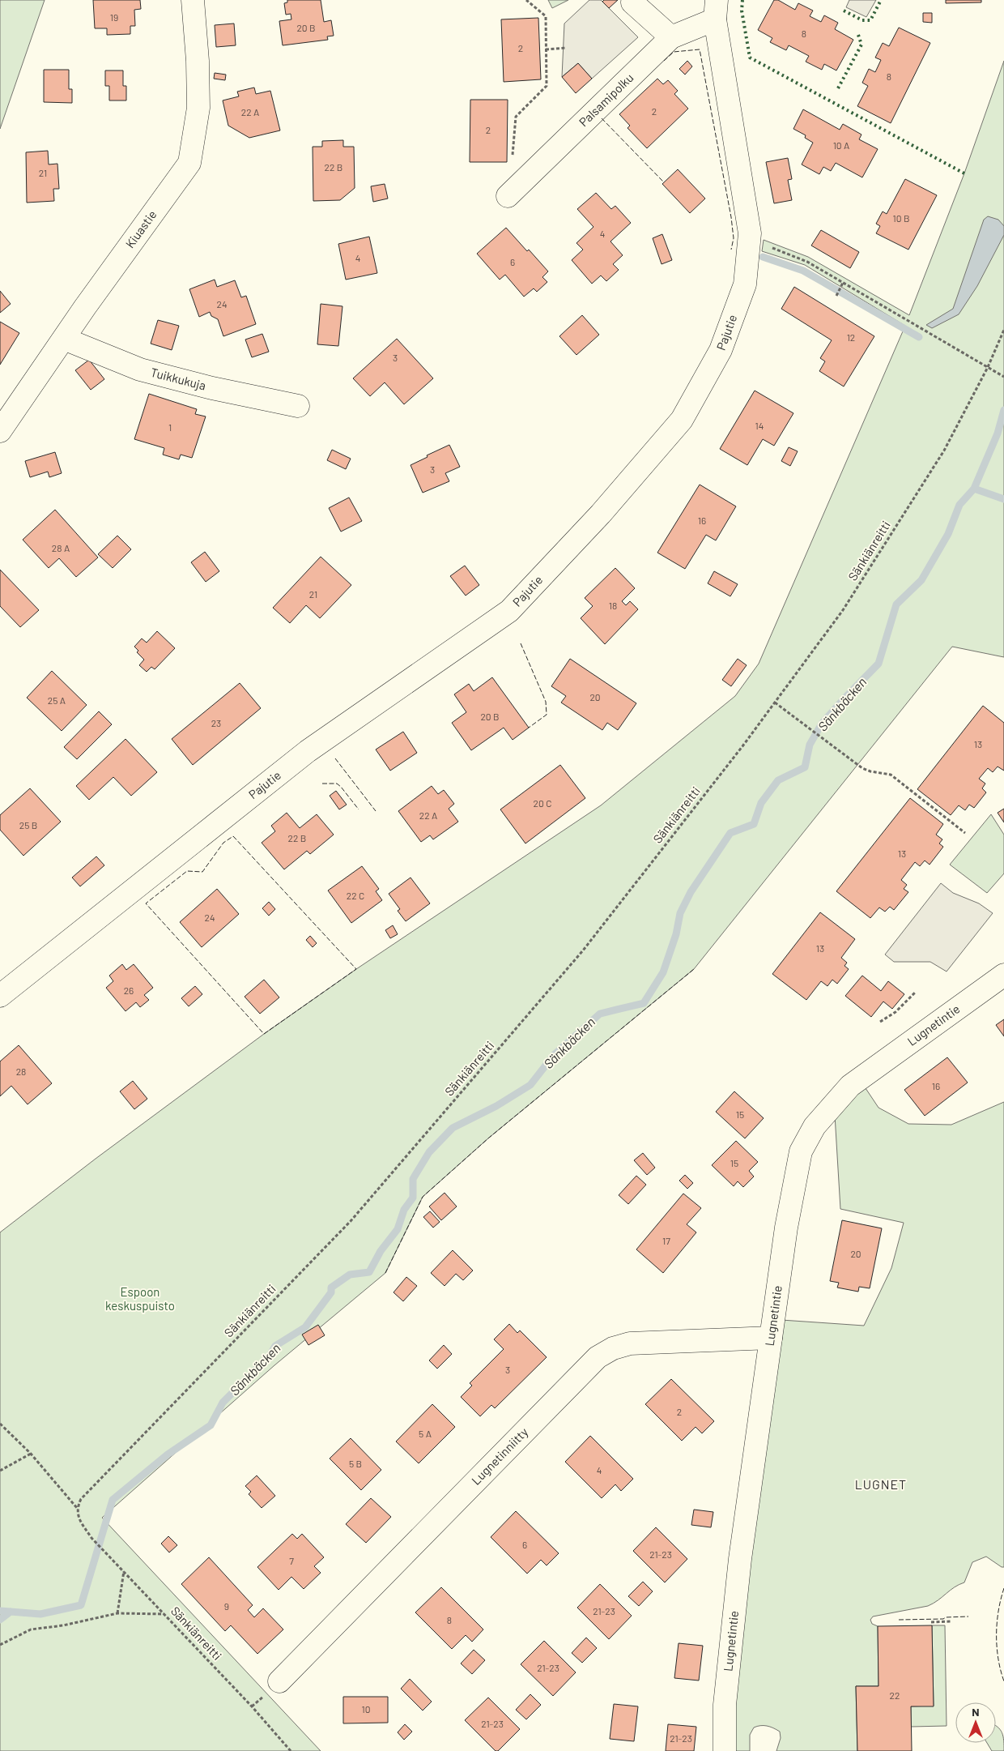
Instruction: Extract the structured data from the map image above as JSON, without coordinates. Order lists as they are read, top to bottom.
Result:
{
  "streets": {
    "street": [
      "Palsamipolku",
      "Kiuastie",
      "Pajutie",
      "Tuikkukuja",
      "Lugnetintie",
      "Lugnetinniitty"
    ],
    "path": ["Sänkiänreitti"]
  },
  "crossings": [
    ["Palsamipolku", "Pajutie"],
    ["Kiuastie", "Tuikkukuja"],
    ["Lugnetintie", "Lugnetinniitty"]
  ],
  "districts": ["LUGNET"],
  "water": ["Sänkbäcken"],
  "parks": ["Espoon keskuspuisto"],
  "house_numbers": [
    "19",
    "20 B",
    "8",
    "2",
    "8",
    "2",
    "22 A",
    "2",
    "10 A",
    "22 B",
    "21",
    "10 B",
    "4",
    "4",
    "6",
    "24",
    "12",
    "3",
    "14",
    "1",
    "3",
    "16",
    "28 A",
    "21",
    "18",
    "20",
    "25 A",
    "20 B",
    "23",
    "13",
    "20 C",
    "22 A",
    "25 B",
    "22 B",
    "13",
    "22 C",
    "24",
    "13",
    "26",
    "28",
    "16",
    "15",
    "15",
    "17",
    "20",
    "3",
    "2",
    "5 A",
    "5 B",
    "4",
    "6",
    "21-23",
    "7",
    "9",
    "21-23",
    "8",
    "21-23",
    "22",
    "10",
    "21-23",
    "21-23"
  ],
  "north": "top"
}
